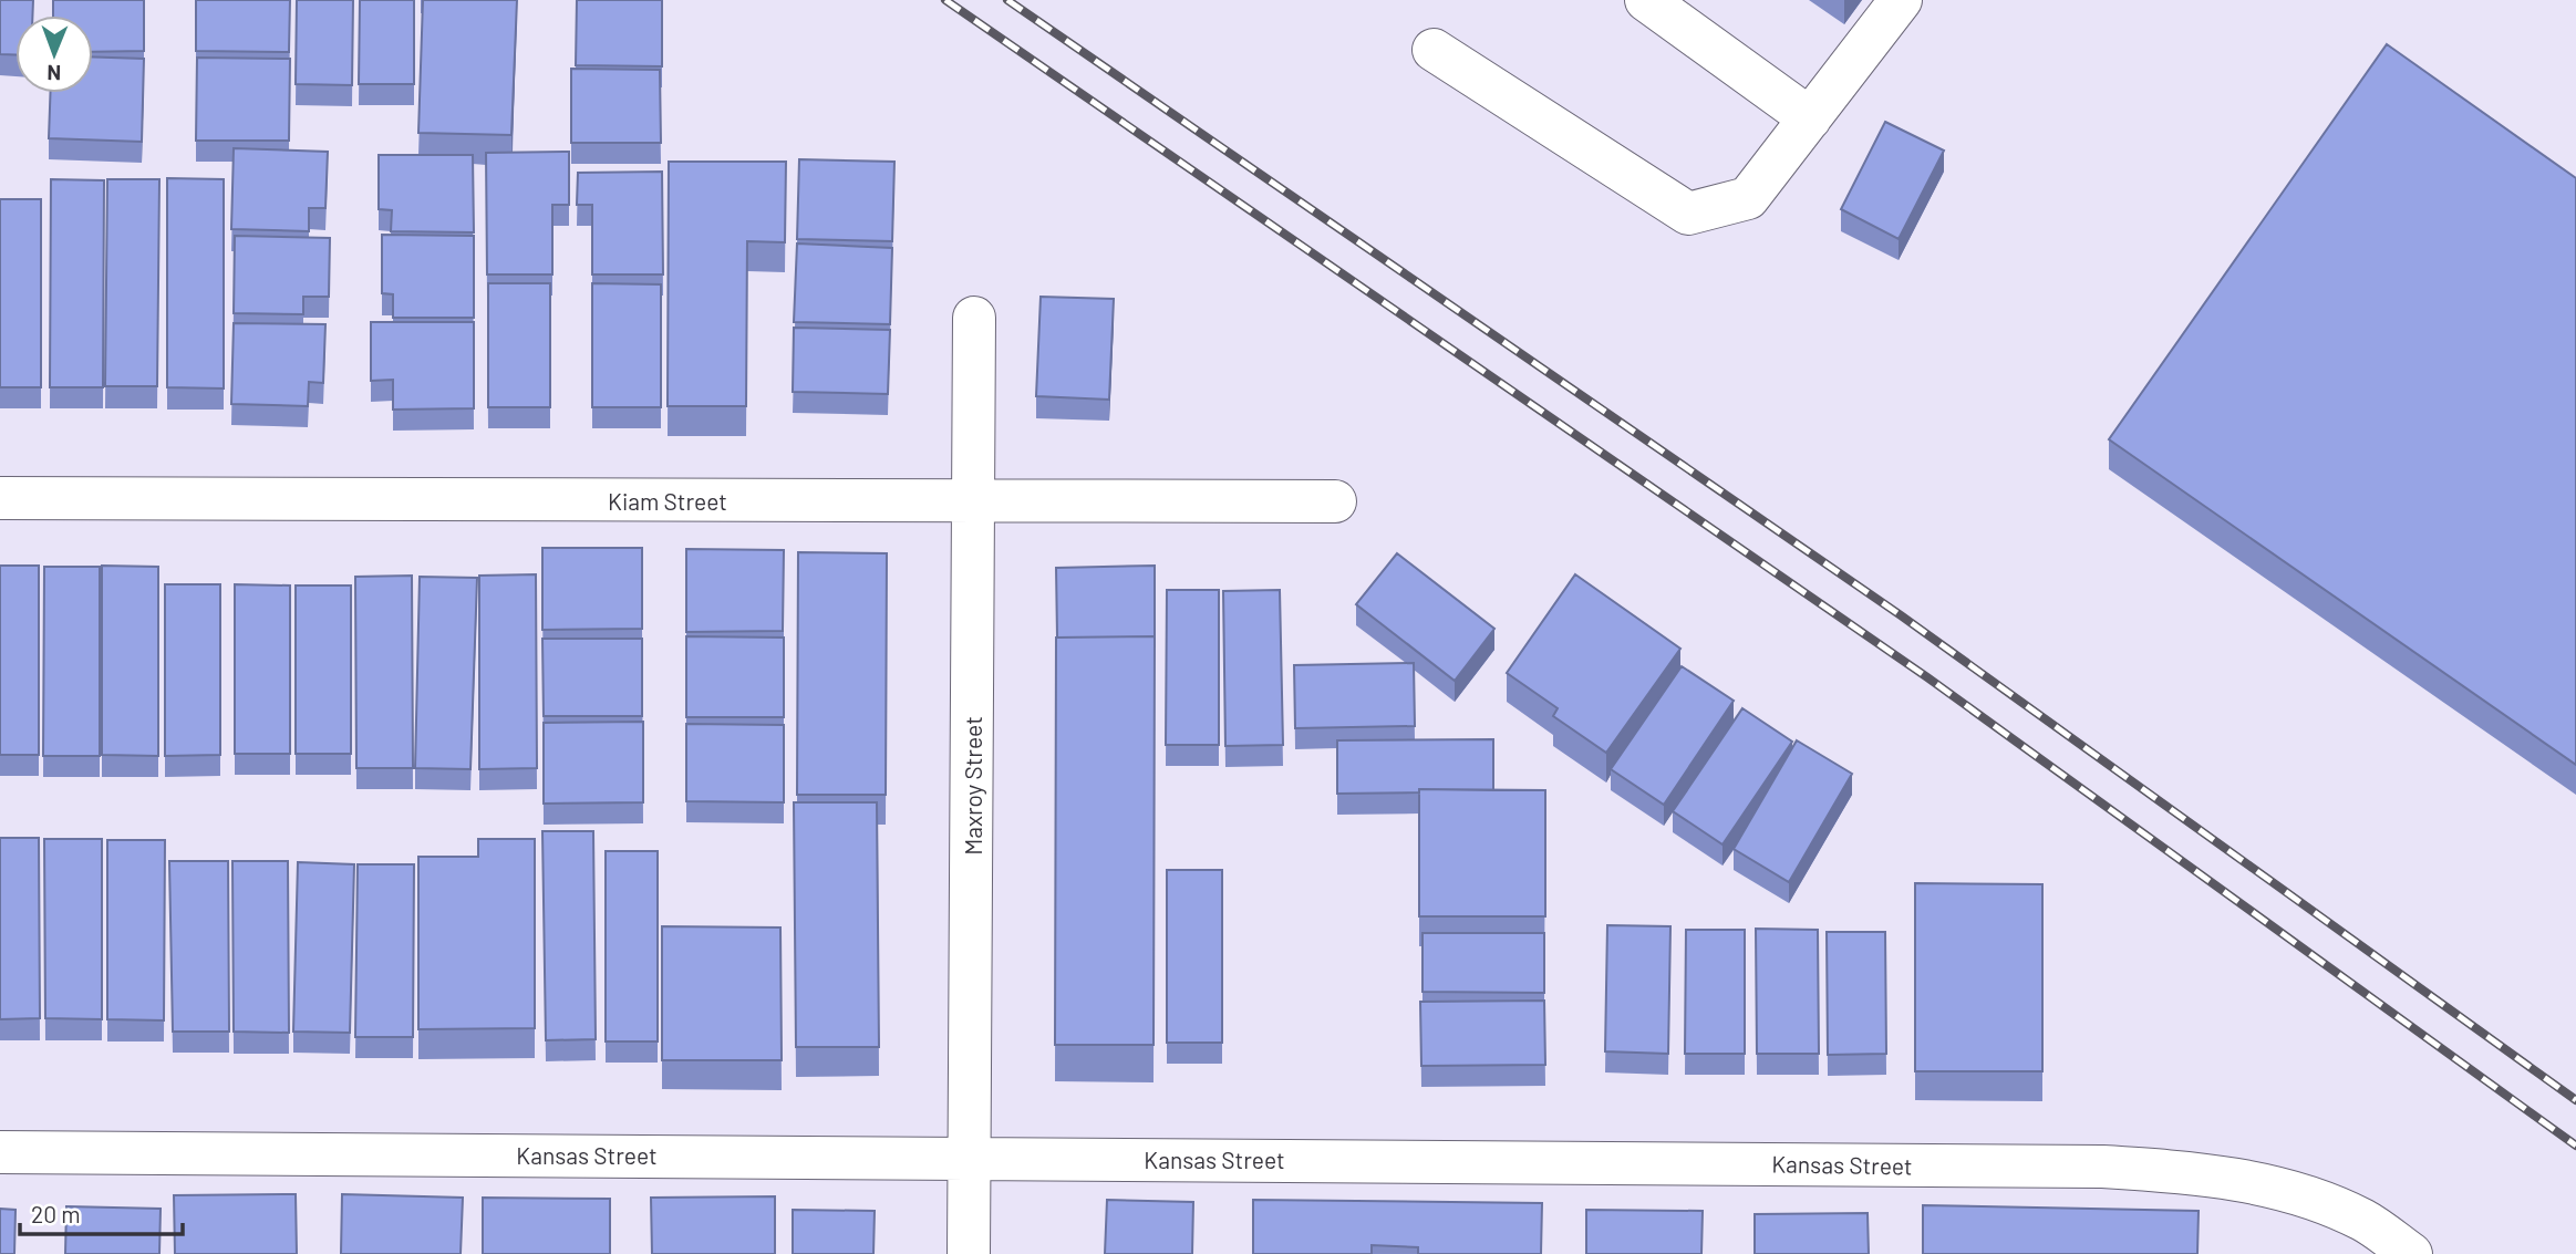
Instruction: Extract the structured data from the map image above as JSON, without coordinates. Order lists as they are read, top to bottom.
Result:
{
  "streets": {
    "street": ["Kiam Street", "Maxroy Street", "Kansas Street"]
  },
  "crossings": [
    ["Kiam Street", "Maxroy Street"],
    ["Maxroy Street", "Kansas Street"]
  ],
  "scale_bar": "20 m",
  "north": "bottom"
}
